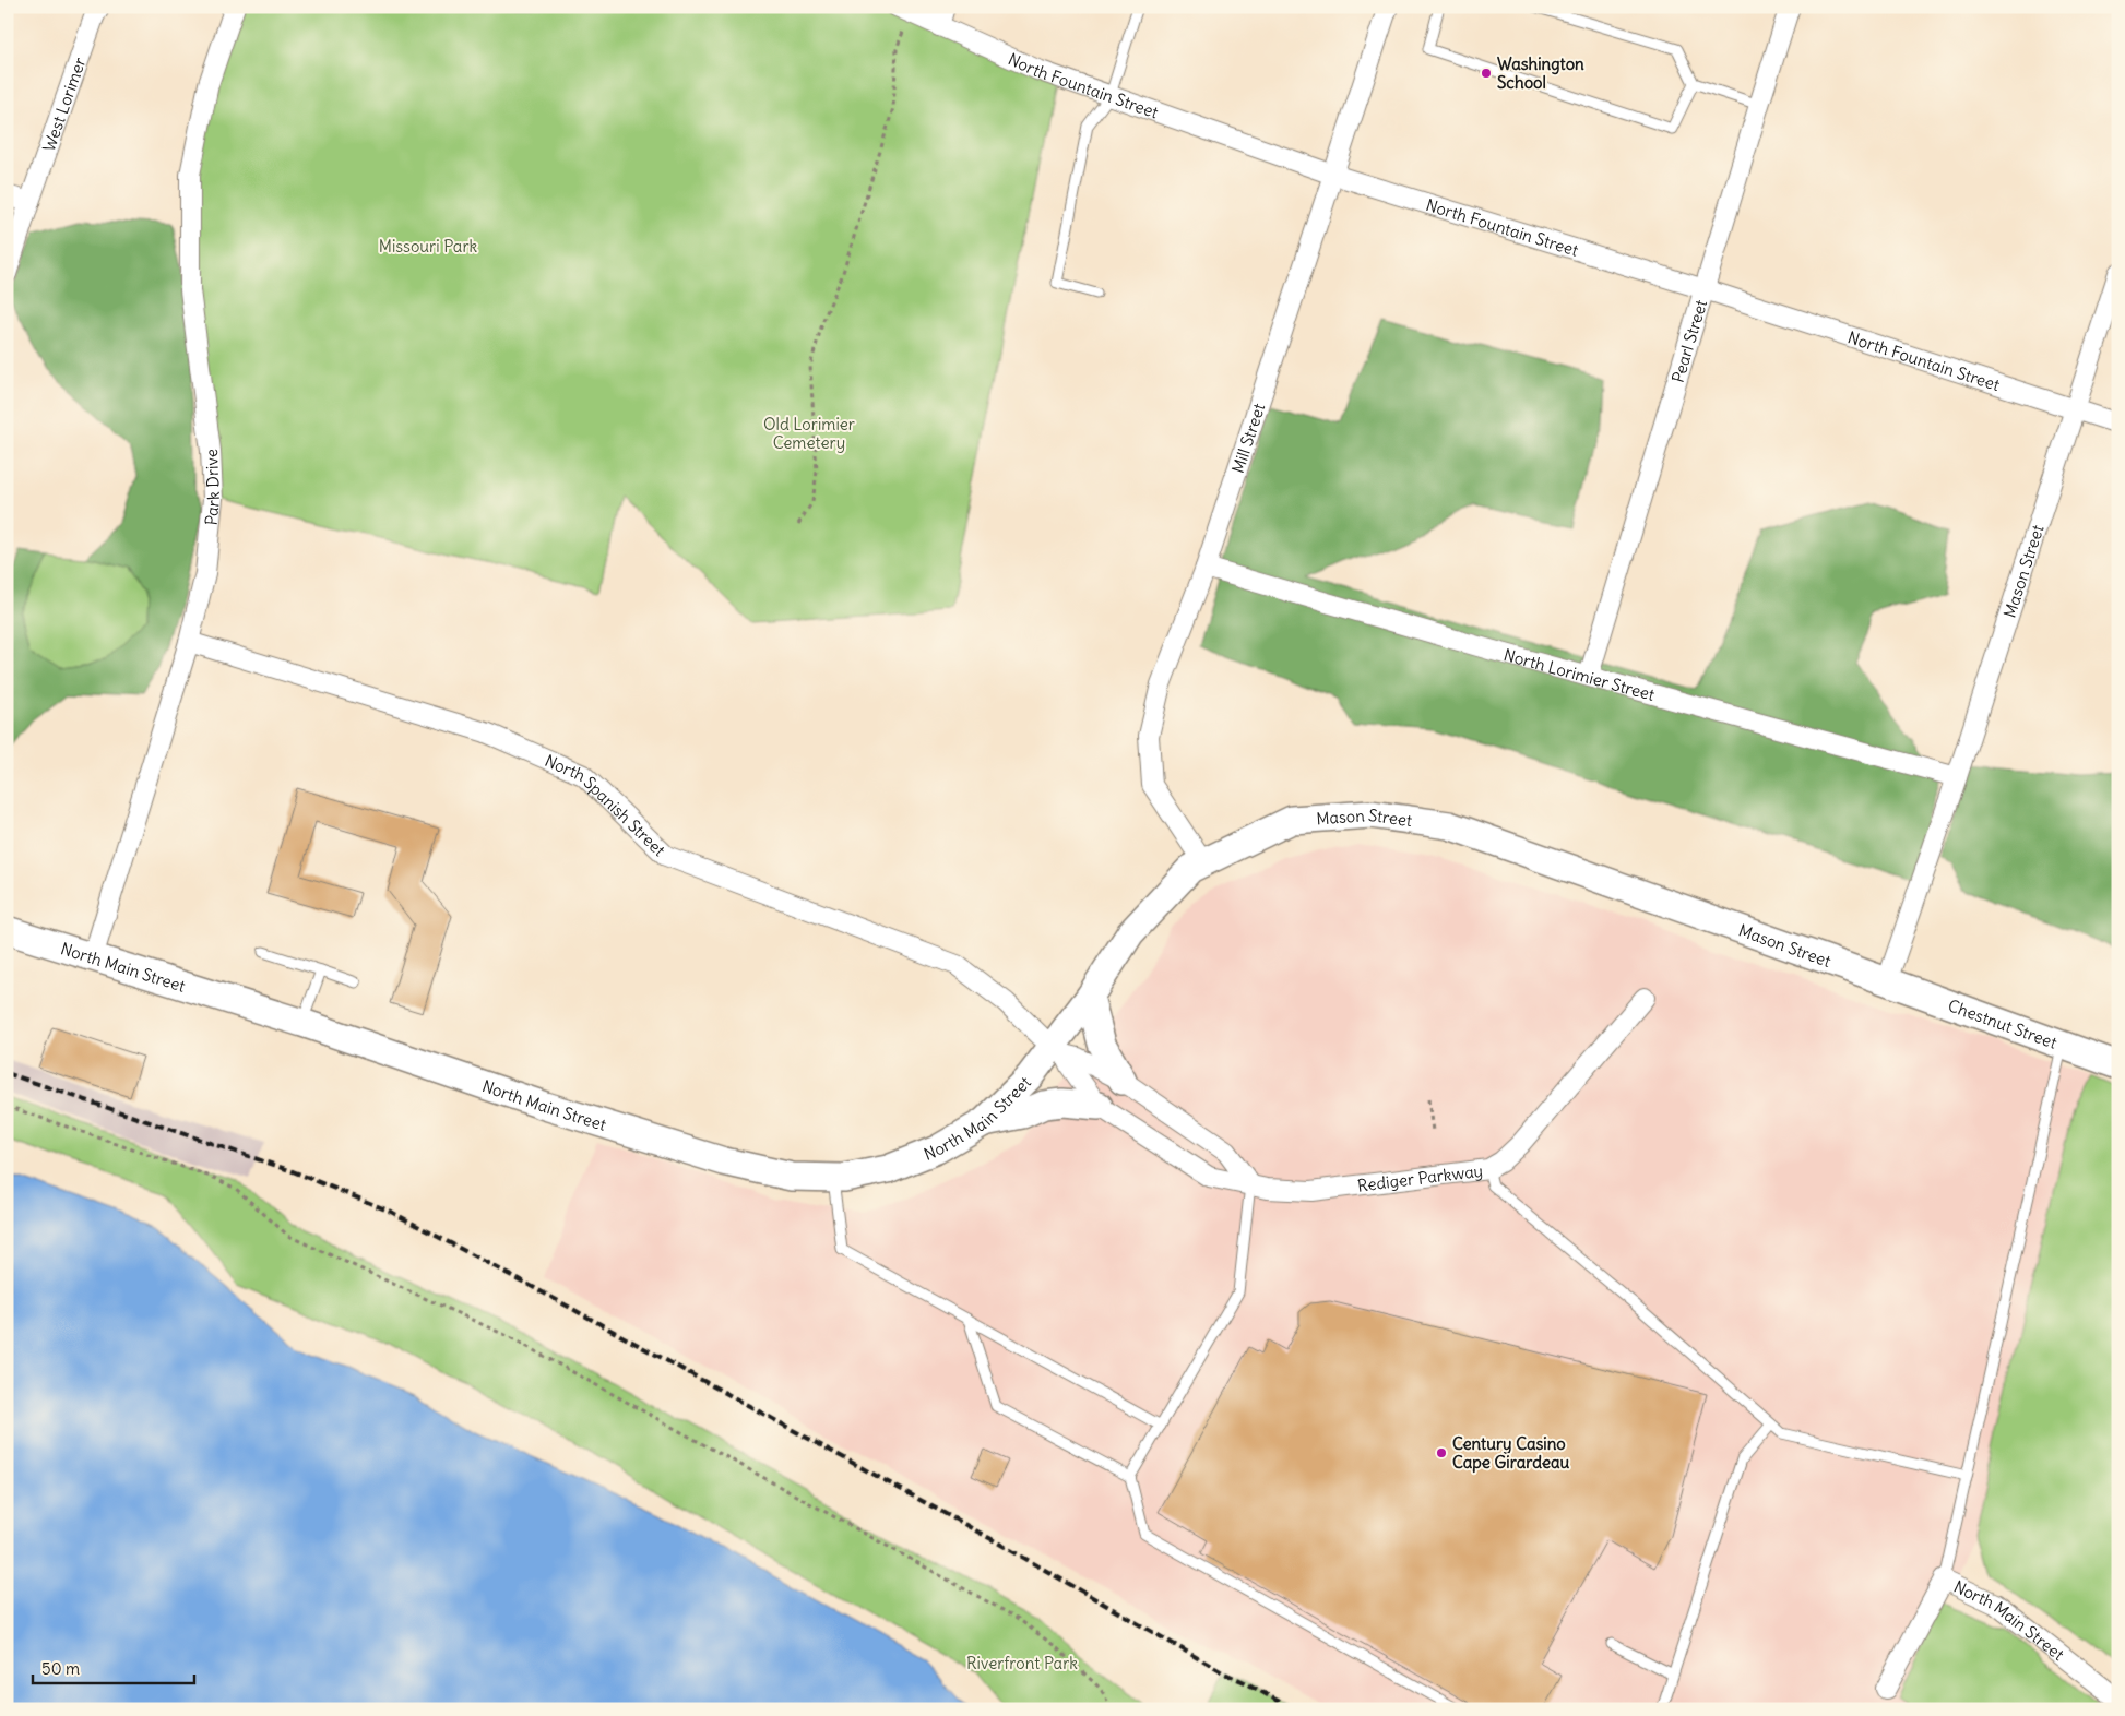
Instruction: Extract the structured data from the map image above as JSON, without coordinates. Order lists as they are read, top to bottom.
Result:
{
  "streets": {
    "main road": ["Mason Street", "North Main Street", "Chestnut Street"],
    "street": [
      "North Fountain Street",
      "West Lorimer",
      "Pearl Street",
      "Mill Street",
      "Park Drive",
      "North Lorimier Street",
      "North Spanish Street",
      "Rediger Parkway"
    ]
  },
  "crossings": [
    ["North Fountain Street", "Pearl Street"],
    ["North Fountain Street", "Mill Street"],
    ["North Fountain Street", "Mason Street"],
    ["Pearl Street", "North Lorimier Street"],
    ["Mill Street", "Mason Street"],
    ["Mill Street", "North Lorimier Street"],
    ["Park Drive", "North Spanish Street"],
    ["Park Drive", "North Main Street"],
    ["Mason Street", "North Lorimier Street"],
    ["Mason Street", "North Spanish Street"],
    ["Mason Street", "North Main Street"],
    ["Mason Street", "Chestnut Street"],
    ["Mason Street", "Rediger Parkway"],
    ["North Spanish Street", "North Main Street"],
    ["North Spanish Street", "Rediger Parkway"],
    ["North Main Street", "Rediger Parkway"]
  ],
  "parks": ["Missouri Park", "Old Lorimier Cemetery", "Riverfront Park"],
  "places": ["Washington School", "Century Casino Cape Girardeau"],
  "scale_bar": "50 m"
}
